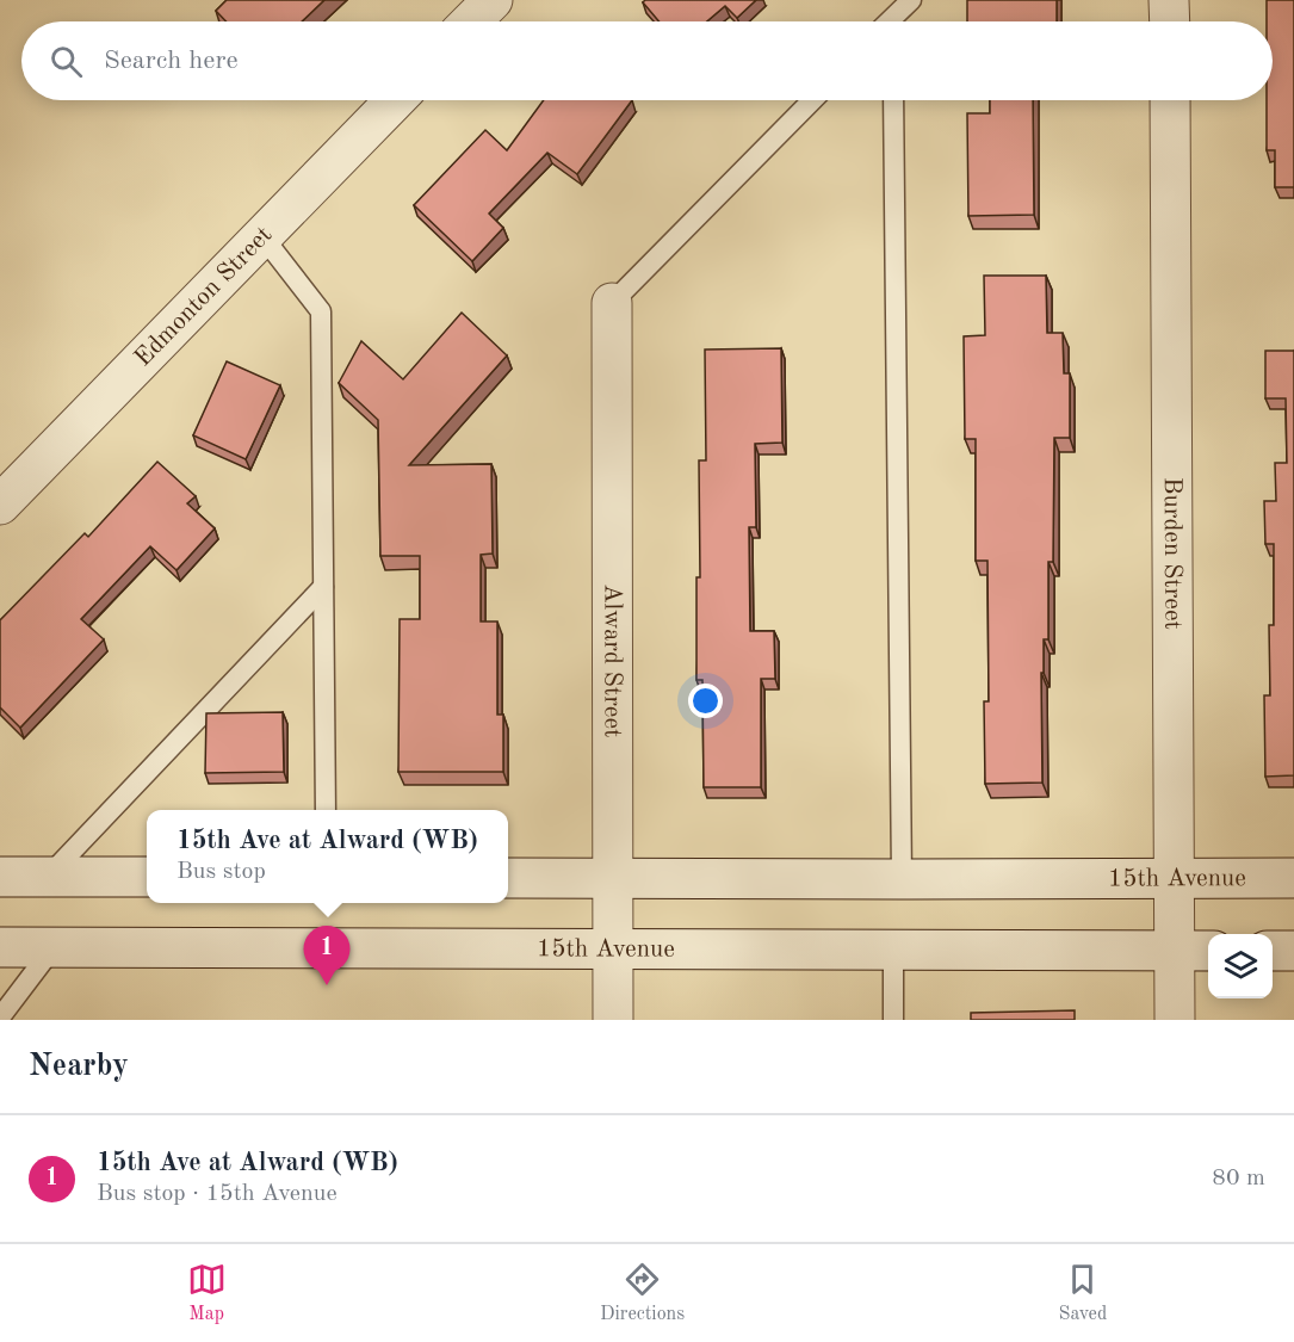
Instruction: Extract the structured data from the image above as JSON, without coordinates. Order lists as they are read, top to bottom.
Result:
{
  "streets": {
    "street": [
      "Edmonton Street",
      "Burden Street",
      "Alward Street",
      "15th Avenue"
    ]
  },
  "crossings": [
    ["Burden Street", "15th Avenue"],
    ["Alward Street", "15th Avenue"]
  ],
  "page": {
    "search": "Search here",
    "popup": ["15th Ave at Alward (WB)", "Bus stop"],
    "pins": "1",
    "heading": "Nearby",
    "list": [
      {
        "mark": "1",
        "name": "15th Ave at Alward (WB)",
        "note": "Bus stop · 15th Avenue",
        "value": "80 m"
      }
    ],
    "nav": ["Map", "Directions", "Saved"]
  }
}
